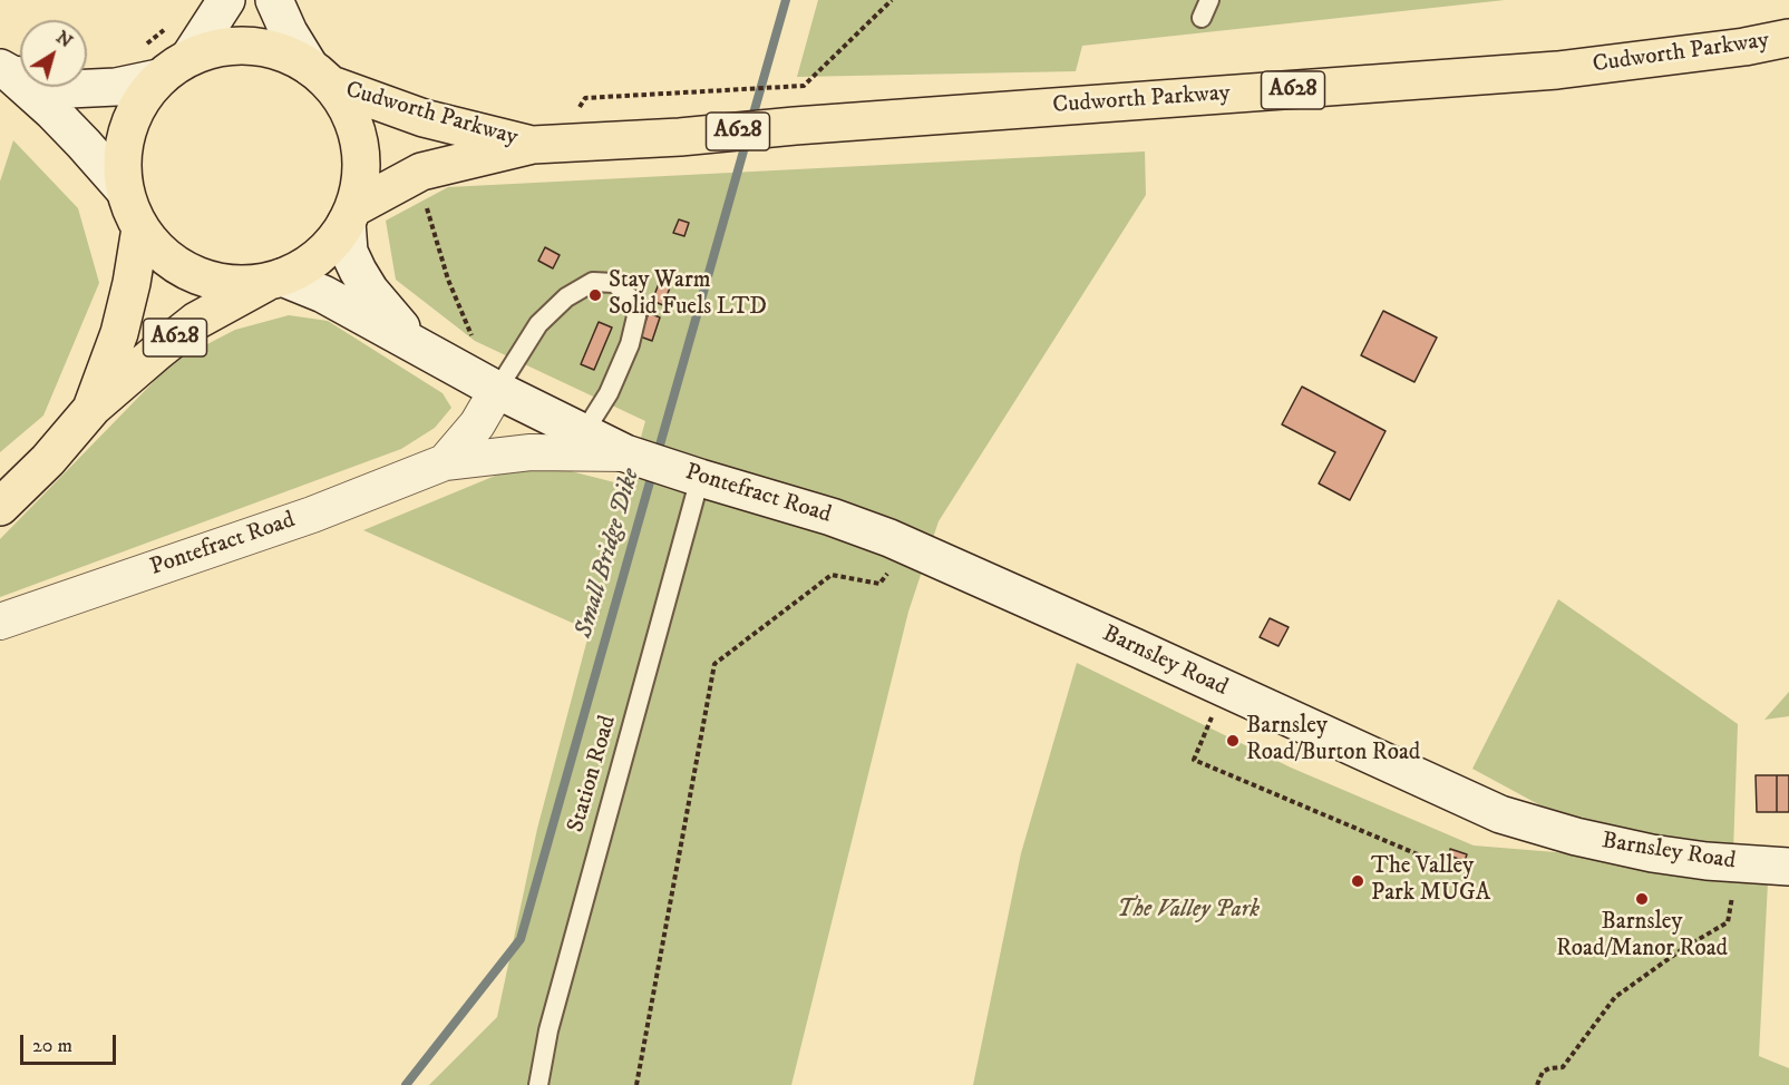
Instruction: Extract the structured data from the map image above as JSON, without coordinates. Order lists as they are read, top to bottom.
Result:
{
  "streets": {
    "highway": ["Cudworth Parkway", "A628"],
    "street": ["Pontefract Road", "Barnsley Road"],
    "lane": ["Station Road"]
  },
  "crossings": [
    ["Cudworth Parkway", "A628"],
    ["Cudworth Parkway", "Pontefract Road"],
    ["A628", "Pontefract Road"],
    ["Pontefract Road", "Barnsley Road"],
    ["Pontefract Road", "Station Road"]
  ],
  "water": ["Small Bridge Dike"],
  "parks": ["The Valley Park"],
  "places": [
    "Stay Warm Solid Fuels LTD",
    "Barnsley Road/Burton Road",
    "The Valley Park MUGA",
    "Barnsley Road/Manor Road"
  ],
  "scale_bar": "20 m",
  "north": "top right"
}
